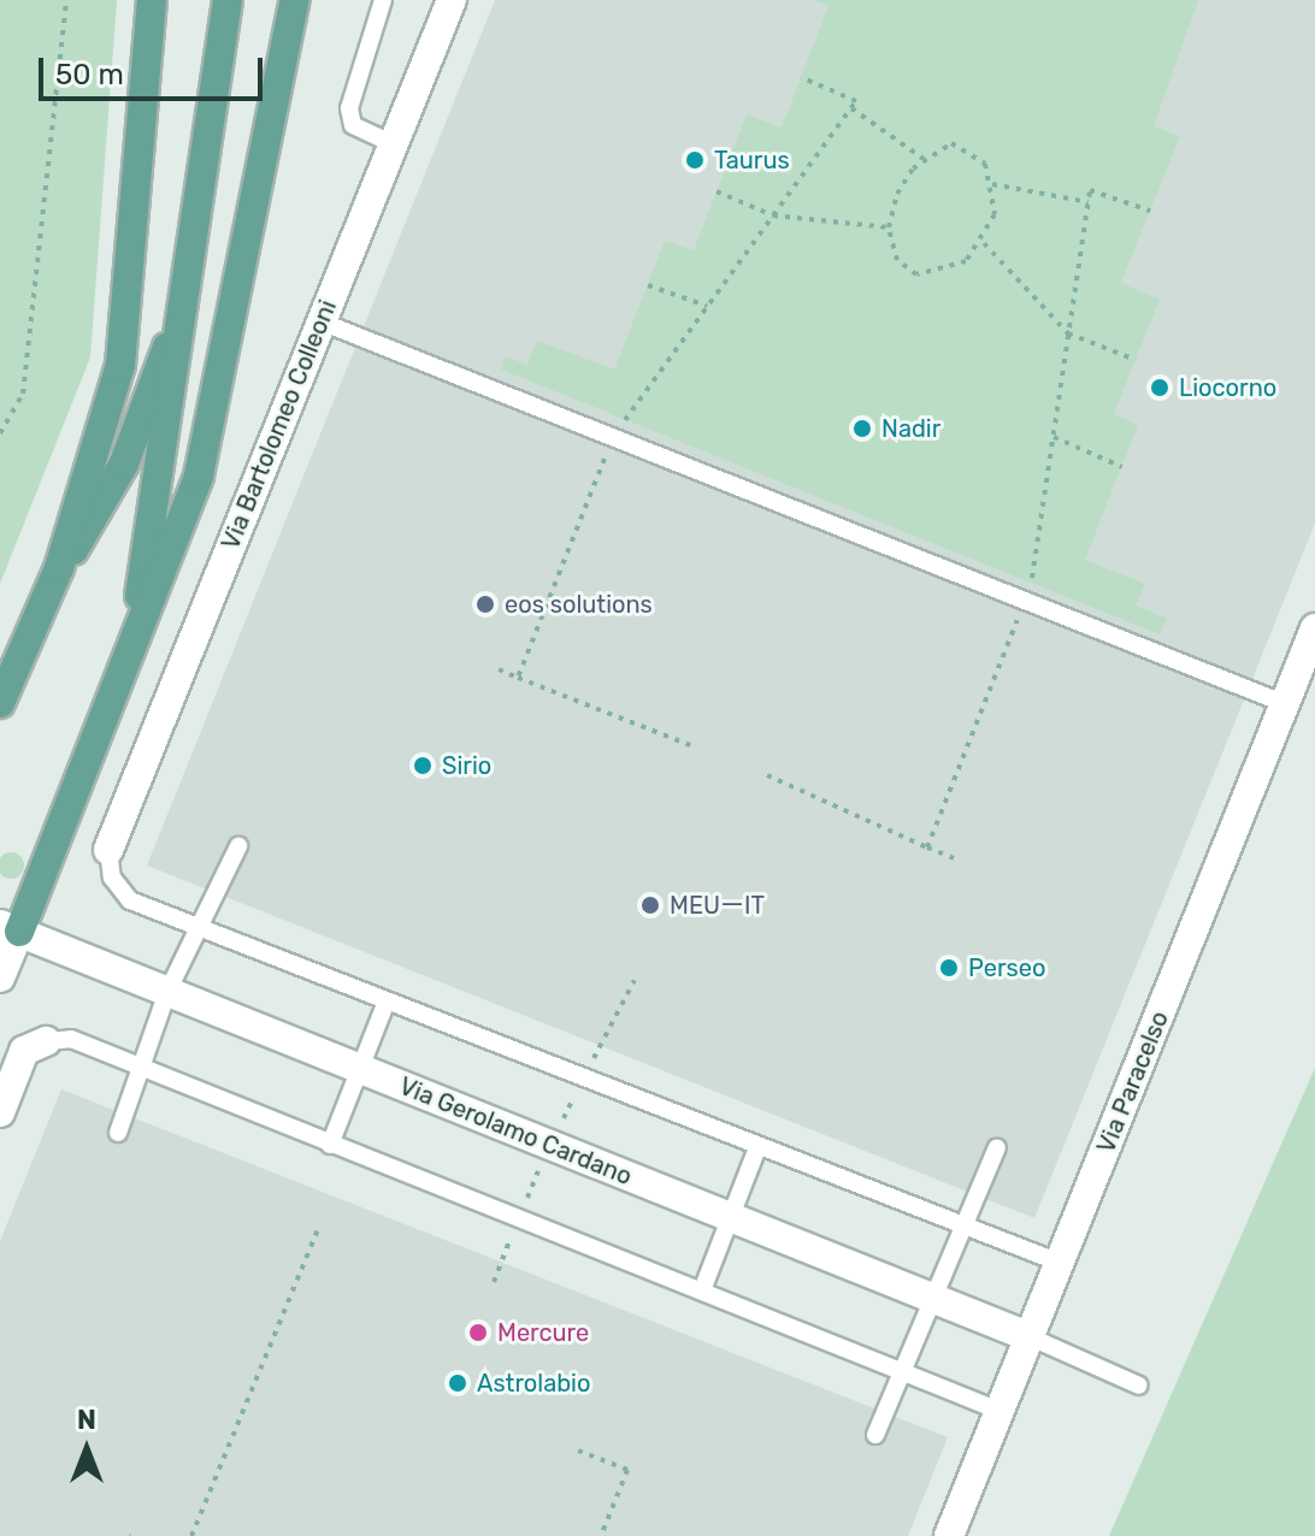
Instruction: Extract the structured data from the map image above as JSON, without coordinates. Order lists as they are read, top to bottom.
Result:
{
  "streets": {
    "street": ["Via Bartolomeo Colleoni", "Via Paracelso", "Via Gerolamo Cardano"]
  },
  "crossings": [
    ["Via Paracelso", "Via Gerolamo Cardano"]
  ],
  "places": [
    "Taurus",
    "Liocorno",
    "Nadir",
    "eos solutions",
    "Sirio",
    "MEUーIT",
    "Perseo",
    "Mercure",
    "Astrolabio"
  ],
  "scale_bar": "50 m",
  "north": "top"
}
